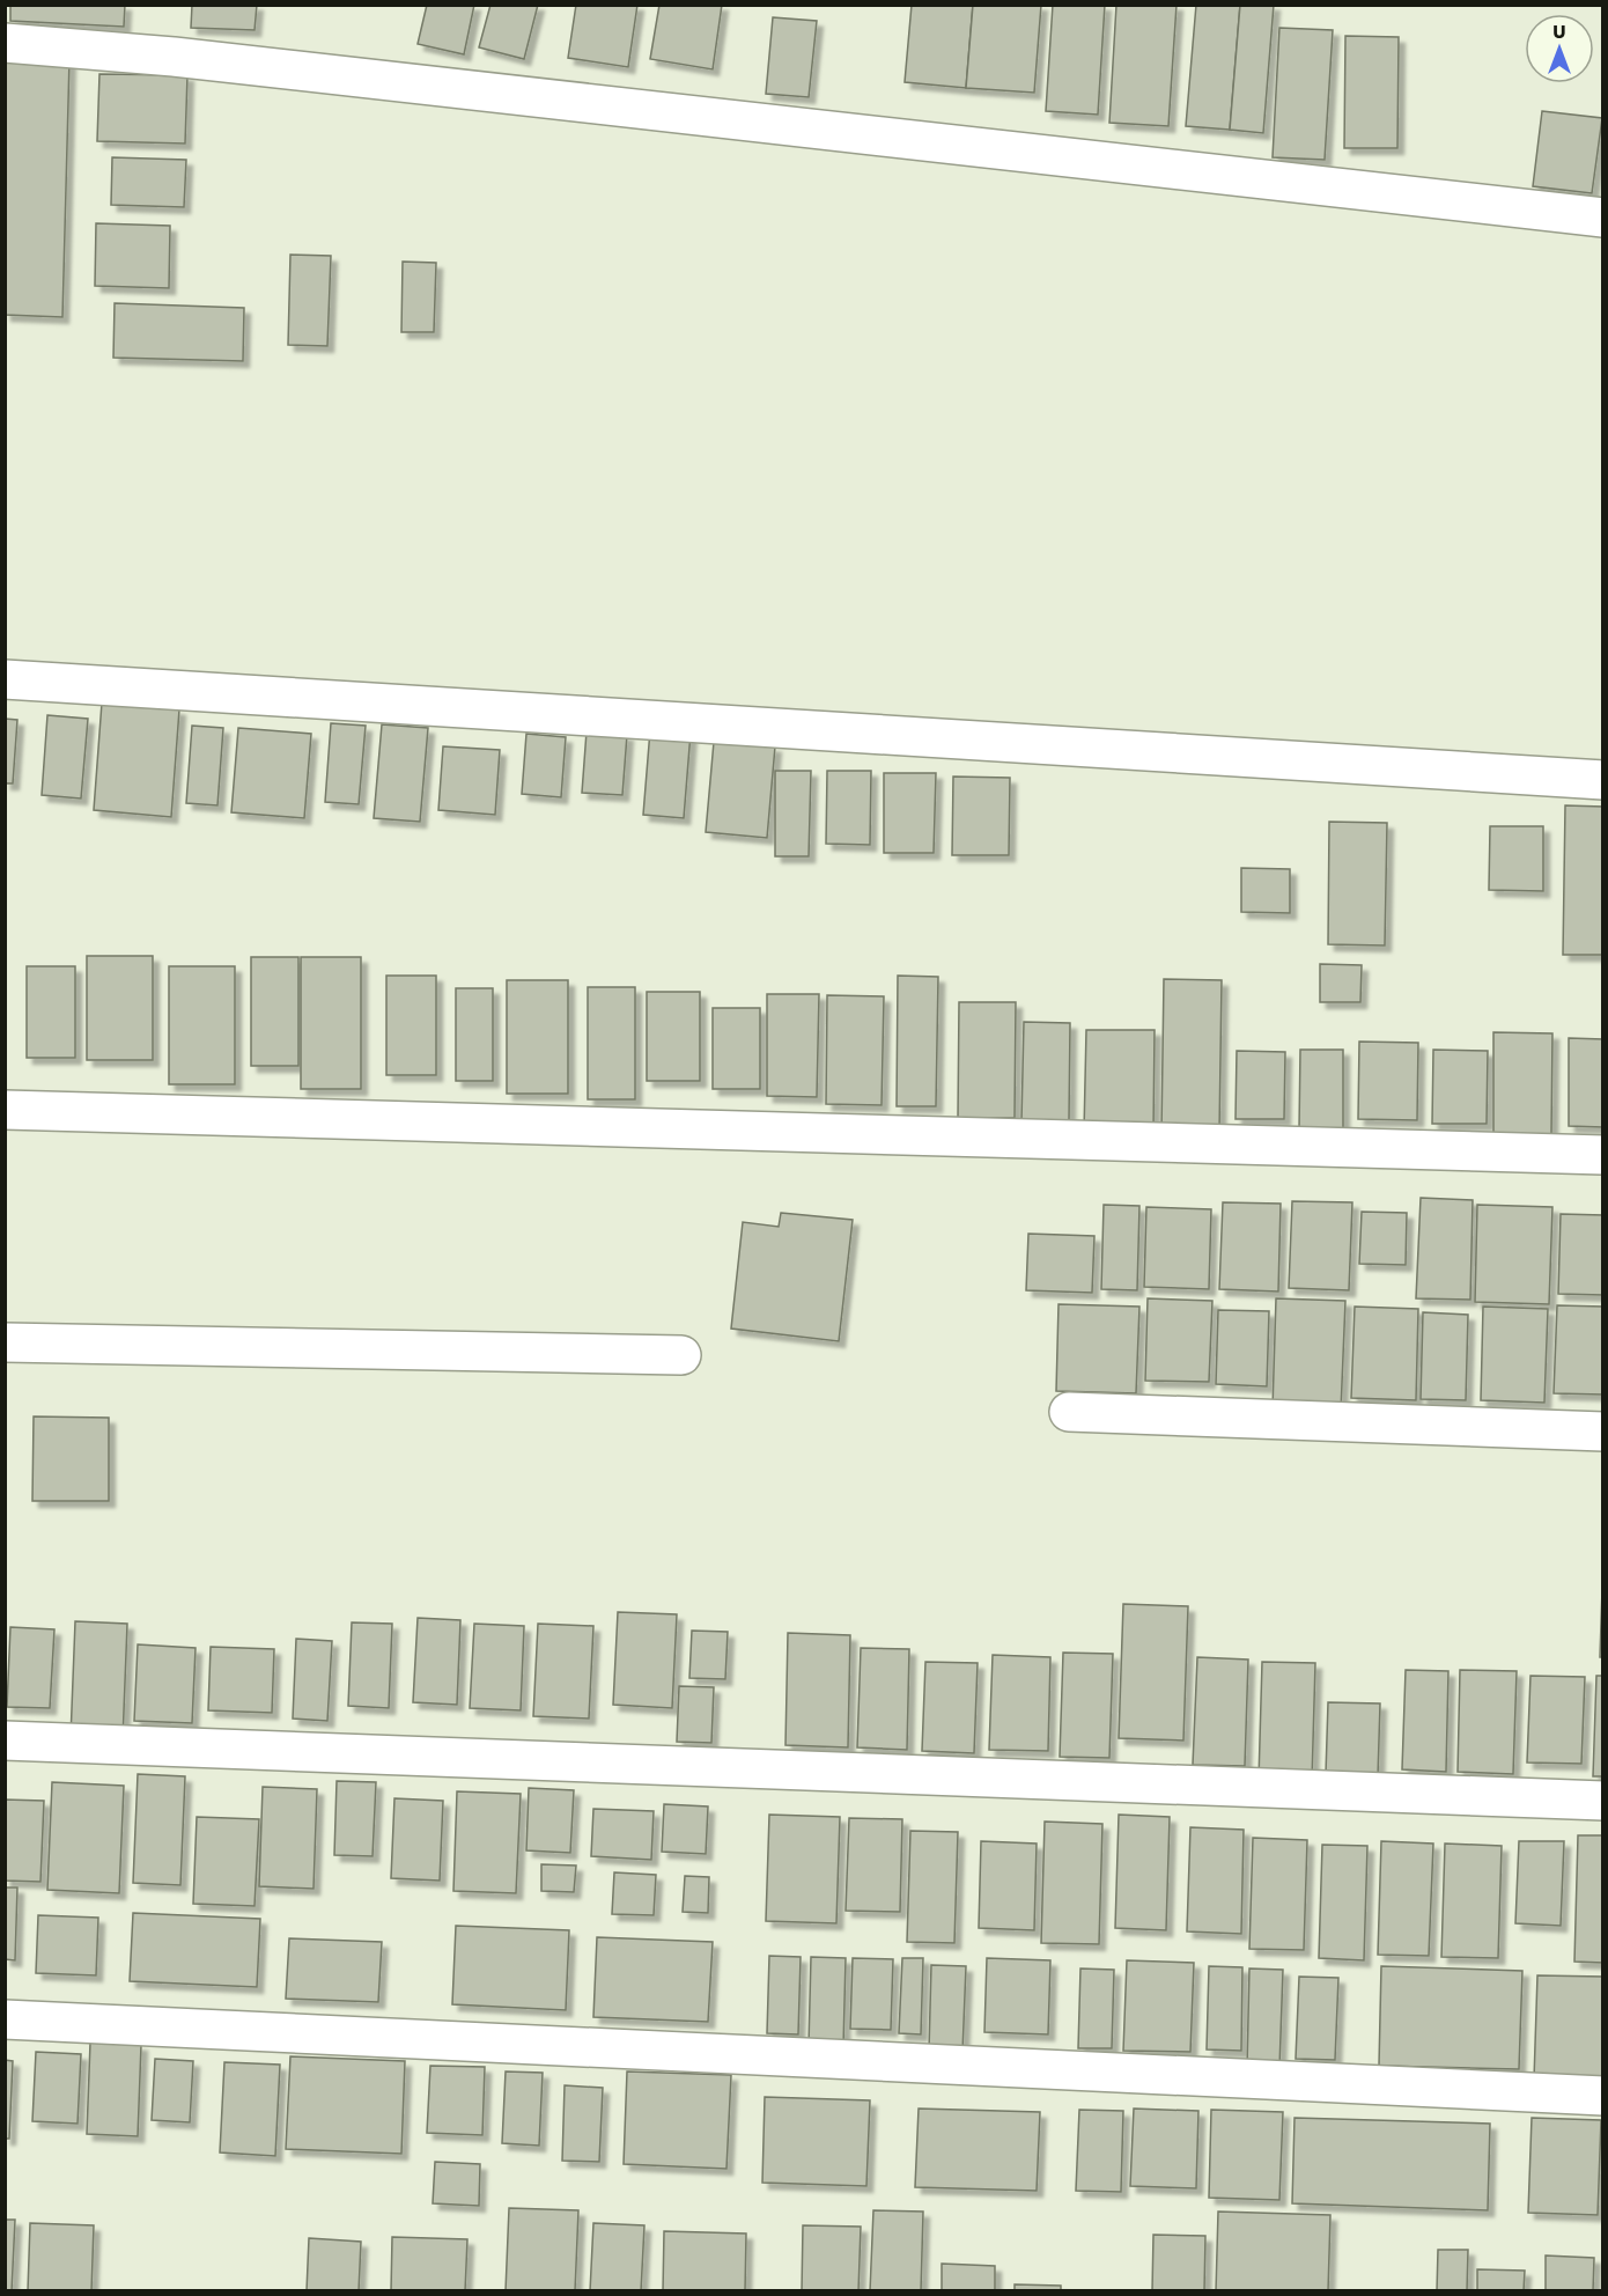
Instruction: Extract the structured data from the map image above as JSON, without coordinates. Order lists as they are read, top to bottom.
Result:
{
  "north": "top"
}
